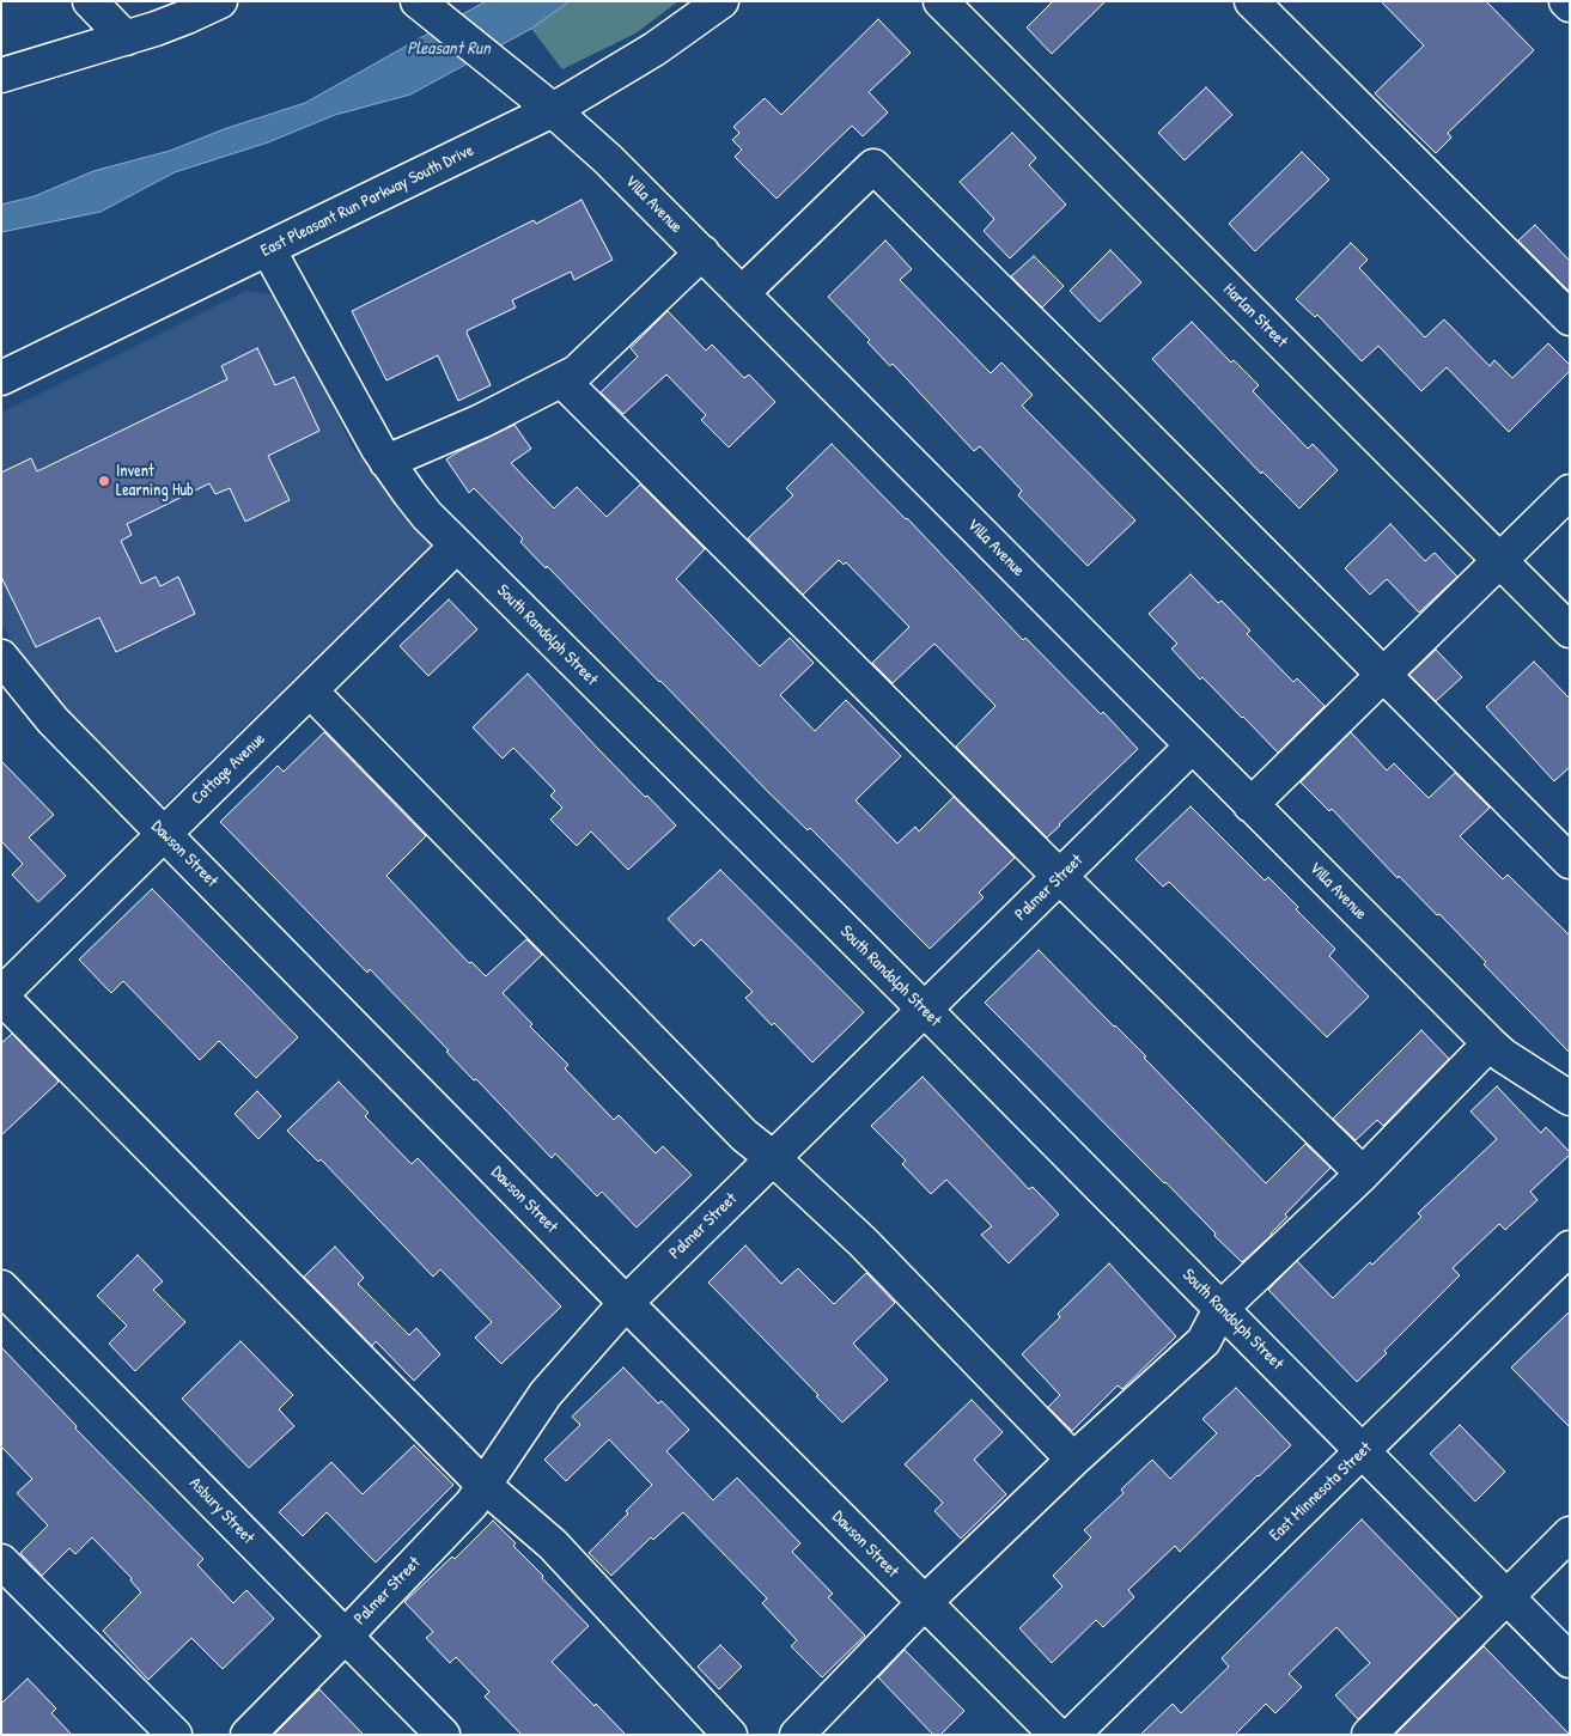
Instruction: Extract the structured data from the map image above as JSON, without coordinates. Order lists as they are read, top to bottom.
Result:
{
  "streets": {
    "street": [
      "East Pleasant Run Parkway South Drive",
      "Villa Avenue",
      "Harlan Street",
      "South Randolph Street",
      "Cottage Avenue",
      "Dawson Street",
      "Palmer Street",
      "East Minnesota Street",
      "Asbury Street"
    ]
  },
  "crossings": [
    ["East Pleasant Run Parkway South Drive", "Villa Avenue"],
    ["East Pleasant Run Parkway South Drive", "South Randolph Street"],
    ["Villa Avenue", "Palmer Street"],
    ["South Randolph Street", "Cottage Avenue"],
    ["South Randolph Street", "Palmer Street"],
    ["South Randolph Street", "East Minnesota Street"],
    ["Cottage Avenue", "Dawson Street"],
    ["Dawson Street", "Palmer Street"],
    ["Palmer Street", "Asbury Street"]
  ],
  "water": ["Pleasant Run"],
  "places": ["Invent Learning Hub"]
}
